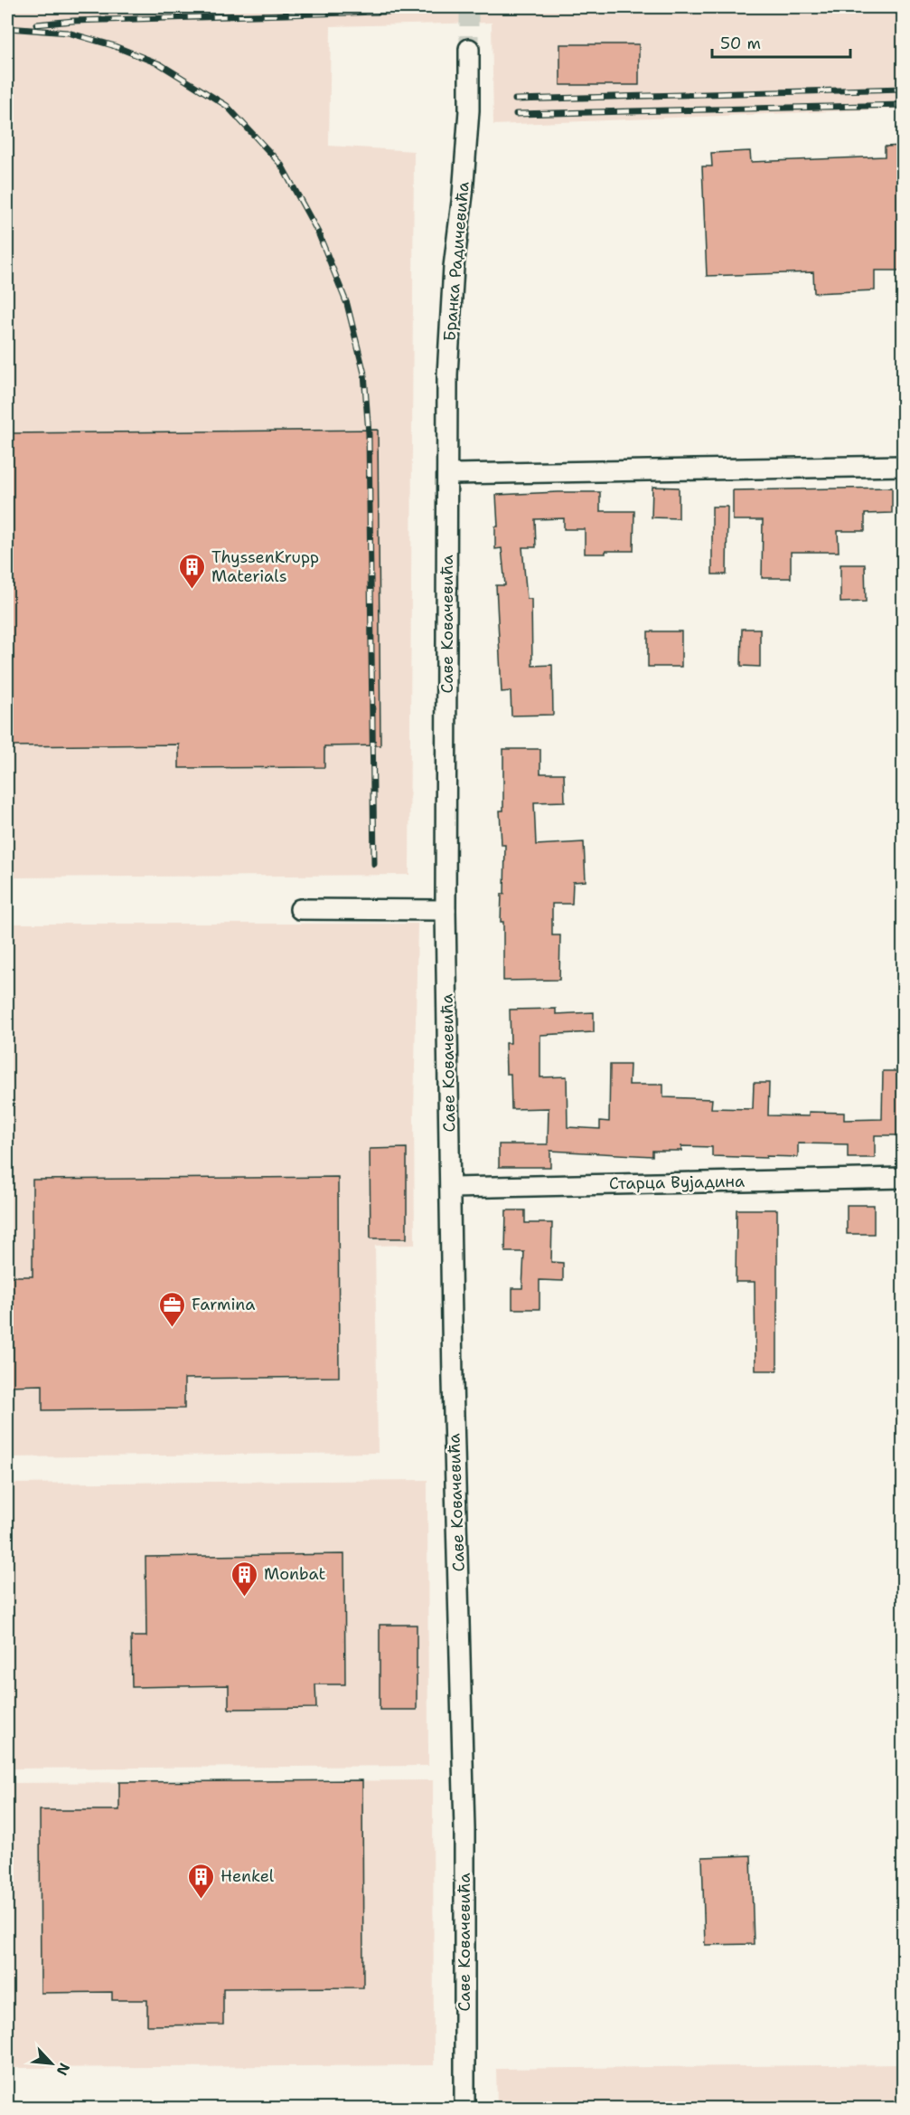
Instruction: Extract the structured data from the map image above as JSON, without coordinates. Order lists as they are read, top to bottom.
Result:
{
  "streets": {
    "street": ["Бранка Радичевића", "Саве Ковачевића", "Старца Вујадина"]
  },
  "crossings": [
    ["Бранка Радичевића", "Саве Ковачевића"],
    ["Саве Ковачевића", "Старца Вујадина"]
  ],
  "places": {
    "building": ["ThyssenKrupp Materials", "Monbat", "Henkel"],
    "office": ["Farmina"]
  },
  "scale_bar": "50 m",
  "north": "bottom right"
}
